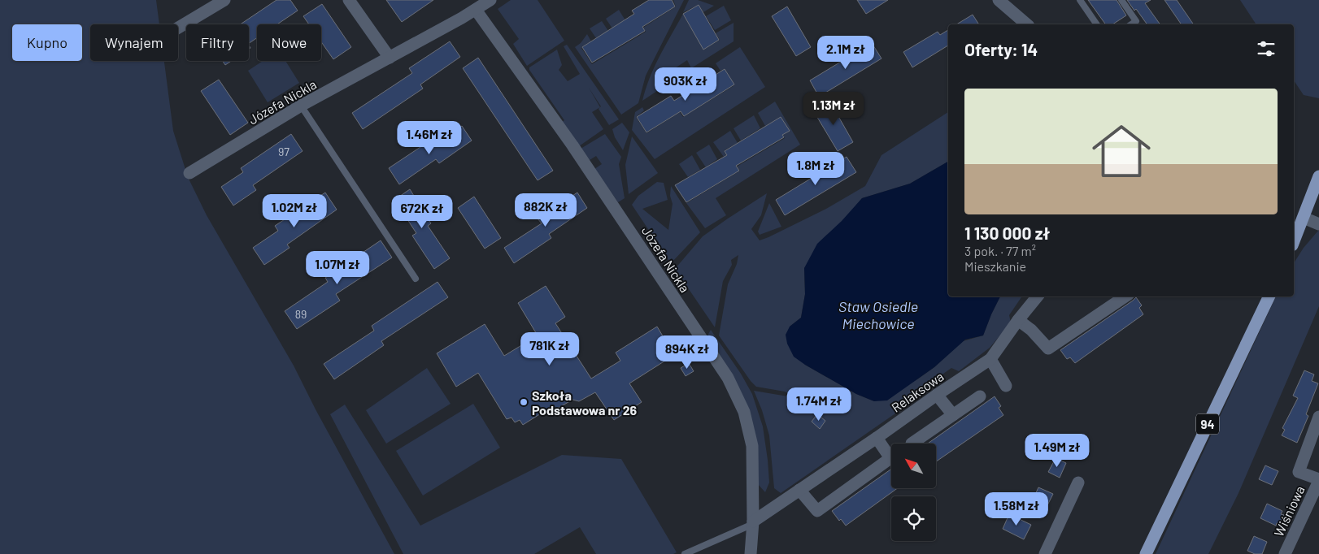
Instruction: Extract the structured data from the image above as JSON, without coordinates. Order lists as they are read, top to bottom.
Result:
{
  "streets": {
    "main road": ["94"],
    "street": ["Józefa Nickla", "Relaksowa", "Wiśniowa"]
  },
  "crossings": [
    ["Józefa Nickla", "Relaksowa"]
  ],
  "water": ["Staw Osiedle Miechowice"],
  "places": ["Szkoła Podstawowa nr 26"],
  "house_numbers": ["97", "89"],
  "north": "top left",
  "page": {
    "chip": [
      "Kupno",
      "Wynajem",
      "Filtry",
      "Nowe"
    ],
    "heading": "Oferty: 14",
    "price": [
      "2.1M zł",
      "903K zł",
      "1.13M zł",
      "1.46M zł",
      "1.8M zł",
      "882K zł",
      "1.02M zł",
      "672K zł",
      "1.07M zł",
      "781K zł",
      "894K zł",
      "1.74M zł",
      "1.49M zł",
      "1.58M zł"
    ],
    "list": [
      {
        "name": "1 130 000 zł",
        "note": "3 pok. · 77 m² · Mieszkanie"
      }
    ]
  }
}
